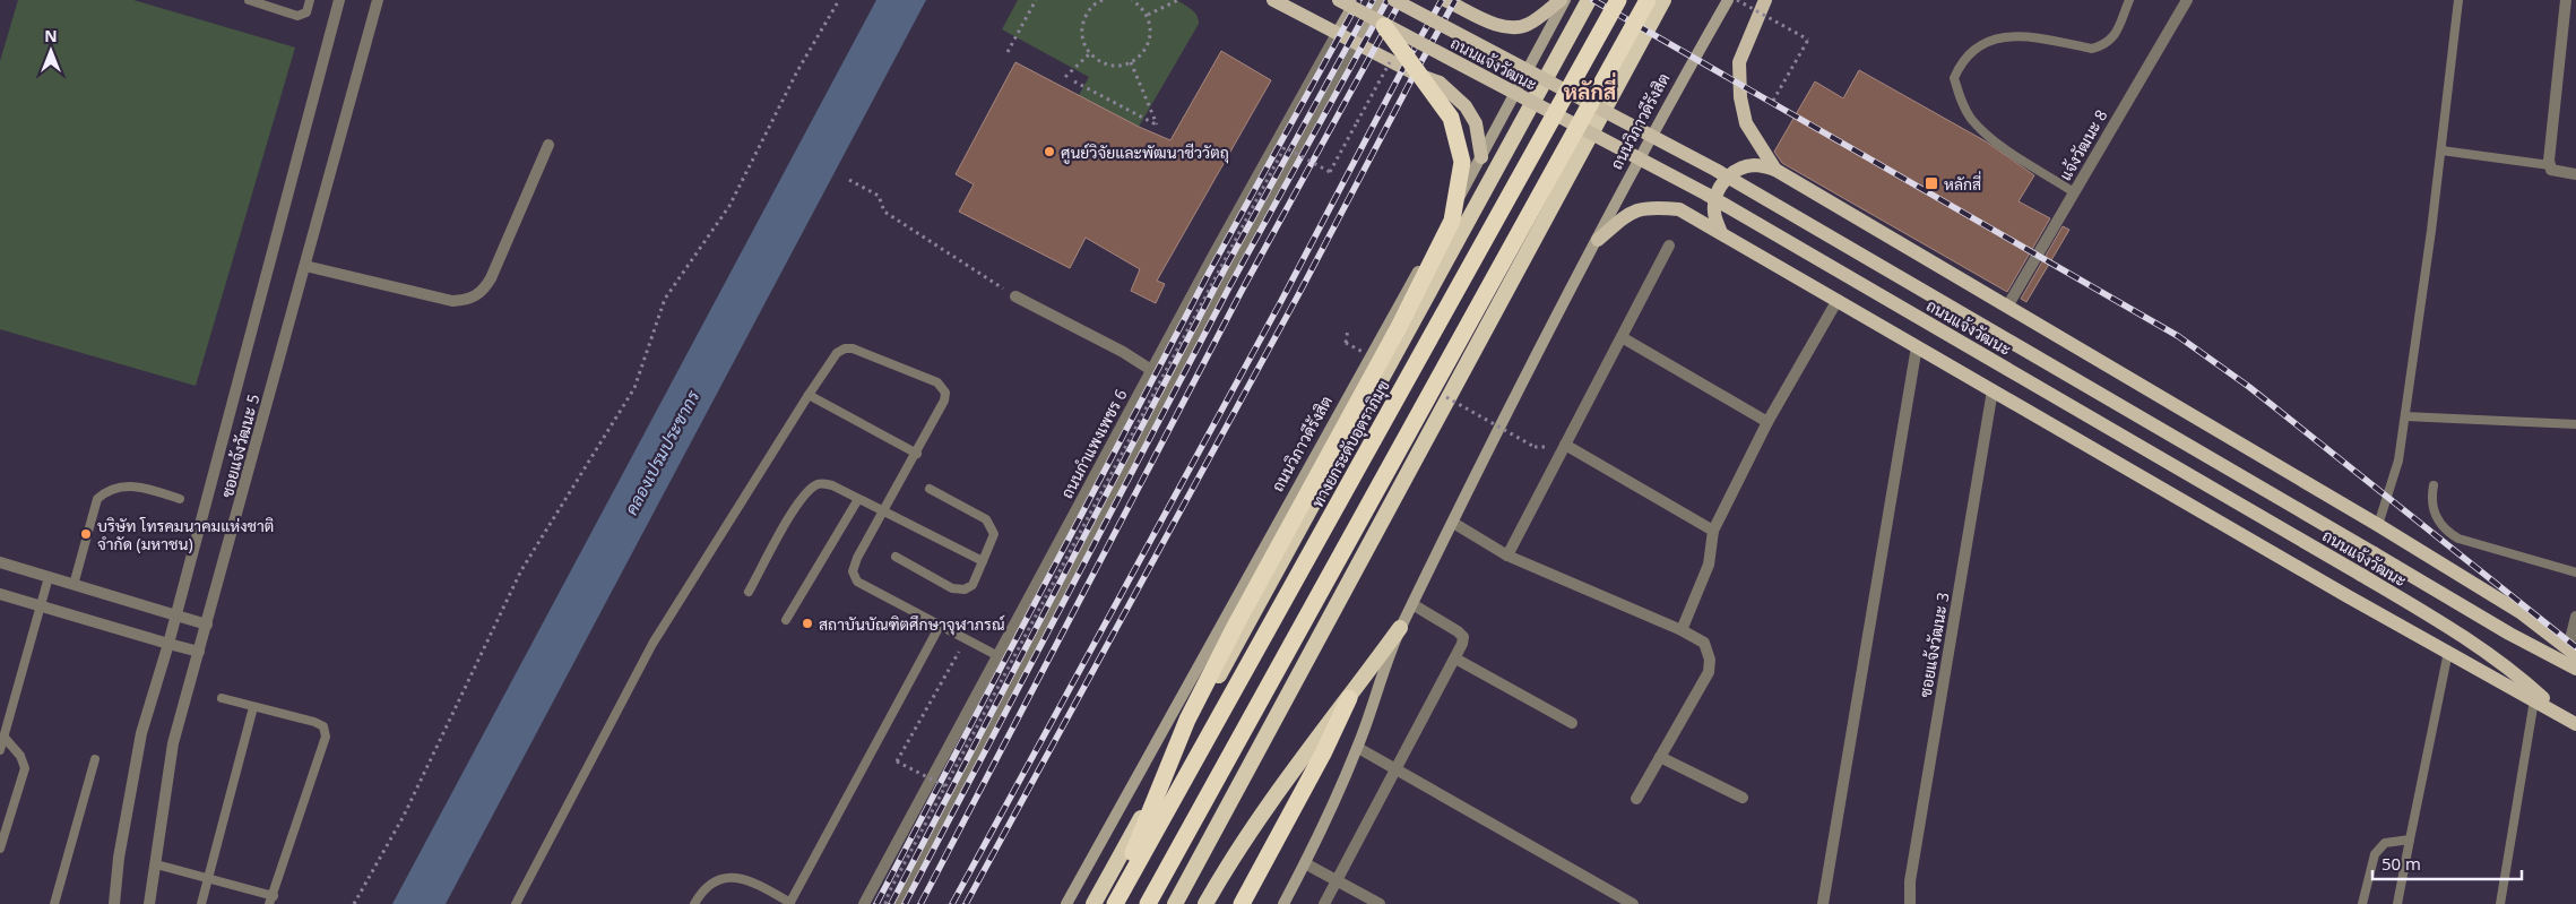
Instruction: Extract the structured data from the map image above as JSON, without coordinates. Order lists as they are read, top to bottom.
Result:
{
  "streets": {
    "highway": ["ทางยกระดับอุตราภิมุข"],
    "main road": ["ถนนแจ้งวัฒนะ", "ถนนวิภาวดีรังสิต", "ถนนกำแพงเพชร 6"],
    "street": ["แจ้งวัฒนะ 8", "ซอยแจ้งวัฒนะ 5", "ซอยแจ้งวัฒนะ 3"]
  },
  "crossings": [
    ["ถนนแจ้งวัฒนะ", "ถนนวิภาวดีรังสิต"],
    ["ถนนแจ้งวัฒนะ", "ซอยแจ้งวัฒนะ 3"]
  ],
  "districts": ["หลักสี่"],
  "water": ["คลองเปรมประชากร"],
  "places": {
    "other": ["ศูนย์วิจัยและพัฒนาชีววัตถุ", "บริษัท โทรคมนาคมแห่งชาติ จำกัด (มหาชน)", "สถาบันบัณฑิตศึกษาจุฬาภรณ์"],
    "transit": ["หลักสี่"]
  },
  "scale_bar": "50 m",
  "north": "top"
}
